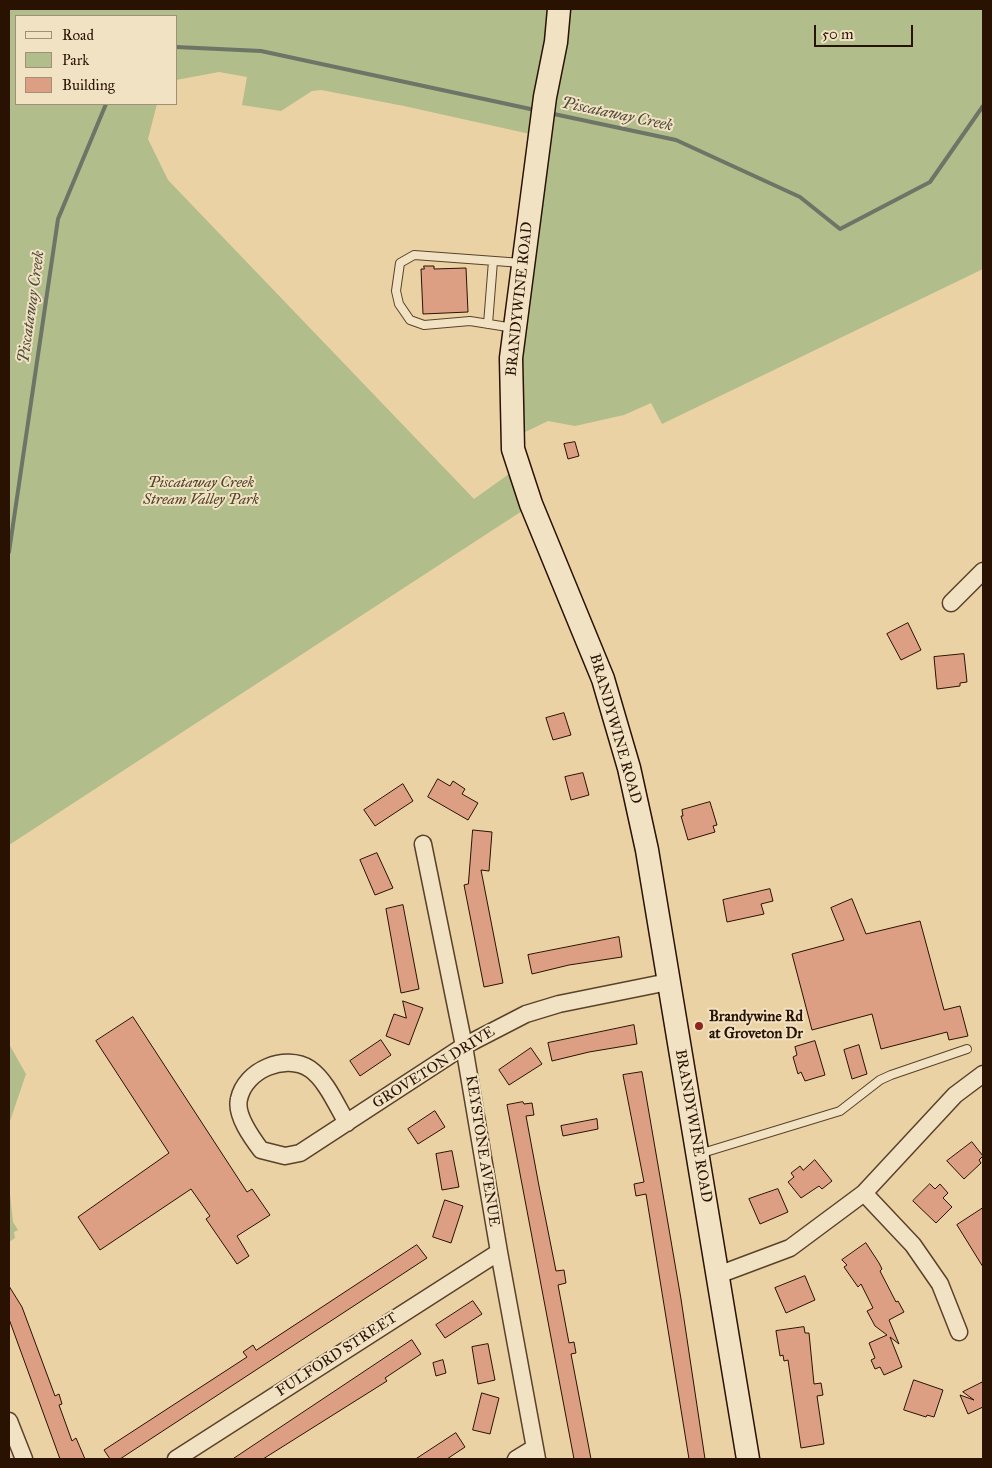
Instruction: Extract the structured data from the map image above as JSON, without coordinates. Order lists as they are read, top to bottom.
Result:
{
  "streets": {
    "main road": ["BRANDYWINE ROAD"],
    "street": ["GROVETON DRIVE", "KEYSTONE AVENUE", "FULFORD STREET"]
  },
  "crossings": [
    ["BRANDYWINE ROAD", "GROVETON DRIVE"],
    ["GROVETON DRIVE", "KEYSTONE AVENUE"],
    ["KEYSTONE AVENUE", "FULFORD STREET"]
  ],
  "water": ["Piscataway Creek"],
  "parks": ["Piscataway Creek Stream Valley Park"],
  "places": ["Brandywine Rd at Groveton Dr"],
  "legend": ["Road", "Park", "Building"],
  "scale_bar": "50 m"
}
